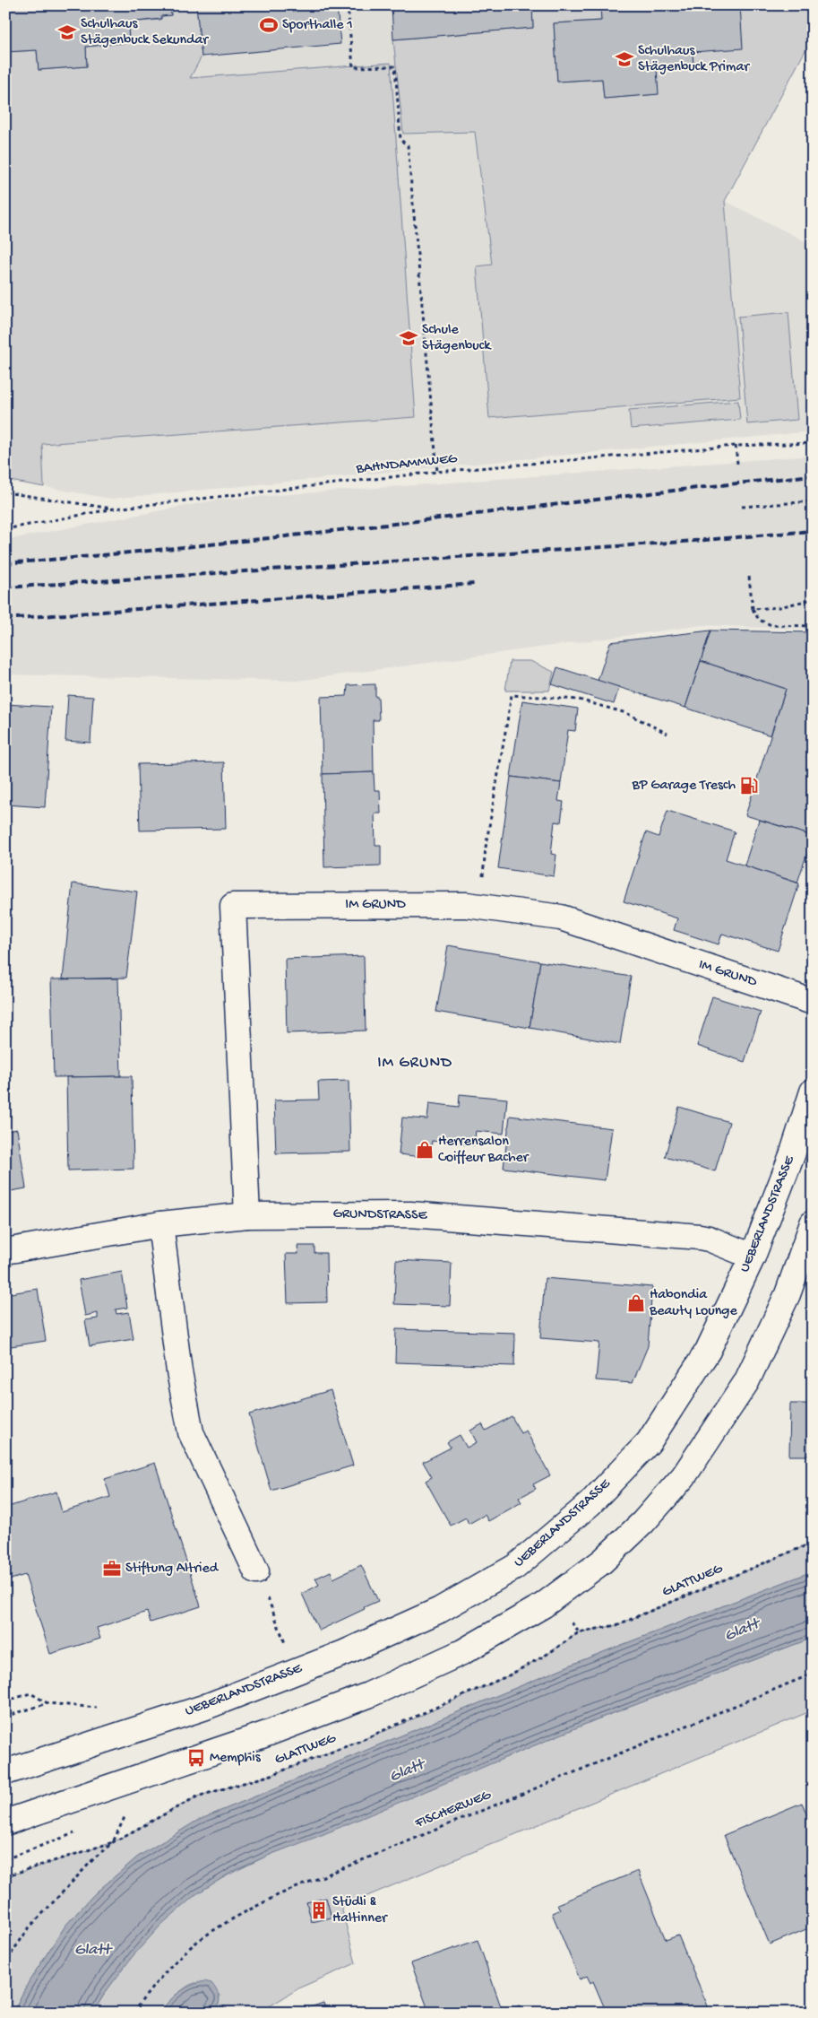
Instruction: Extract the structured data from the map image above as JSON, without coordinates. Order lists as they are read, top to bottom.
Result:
{
  "streets": {
    "main road": ["IM GRUND", "UEBERLANDSTRASSE", "GRUNDSTRASSE"],
    "path": ["BAHNDAMMWEG", "GLATTWEG", "FISCHERWEG"]
  },
  "crossings": [
    ["IM GRUND", "GRUNDSTRASSE"],
    ["UEBERLANDSTRASSE", "GRUNDSTRASSE"]
  ],
  "districts": ["IM GRUND"],
  "water": ["Glatt"],
  "places": {
    "sports": ["Sporthalle 1"],
    "school or university": ["Schulhaus Stägenbuck Sekundar", "Schulhaus Stägenbuck Primar", "Schule Stägenbuck"],
    "fuel station": ["BP Garage Tresch"],
    "shop": ["Herrensalon Coiffeur Bacher", "Habondia Beauty Lounge"],
    "office": ["Stiftung Altried"],
    "bus stop": ["Memphis"],
    "building": ["Stüdli & Haltinner"]
  }
}
